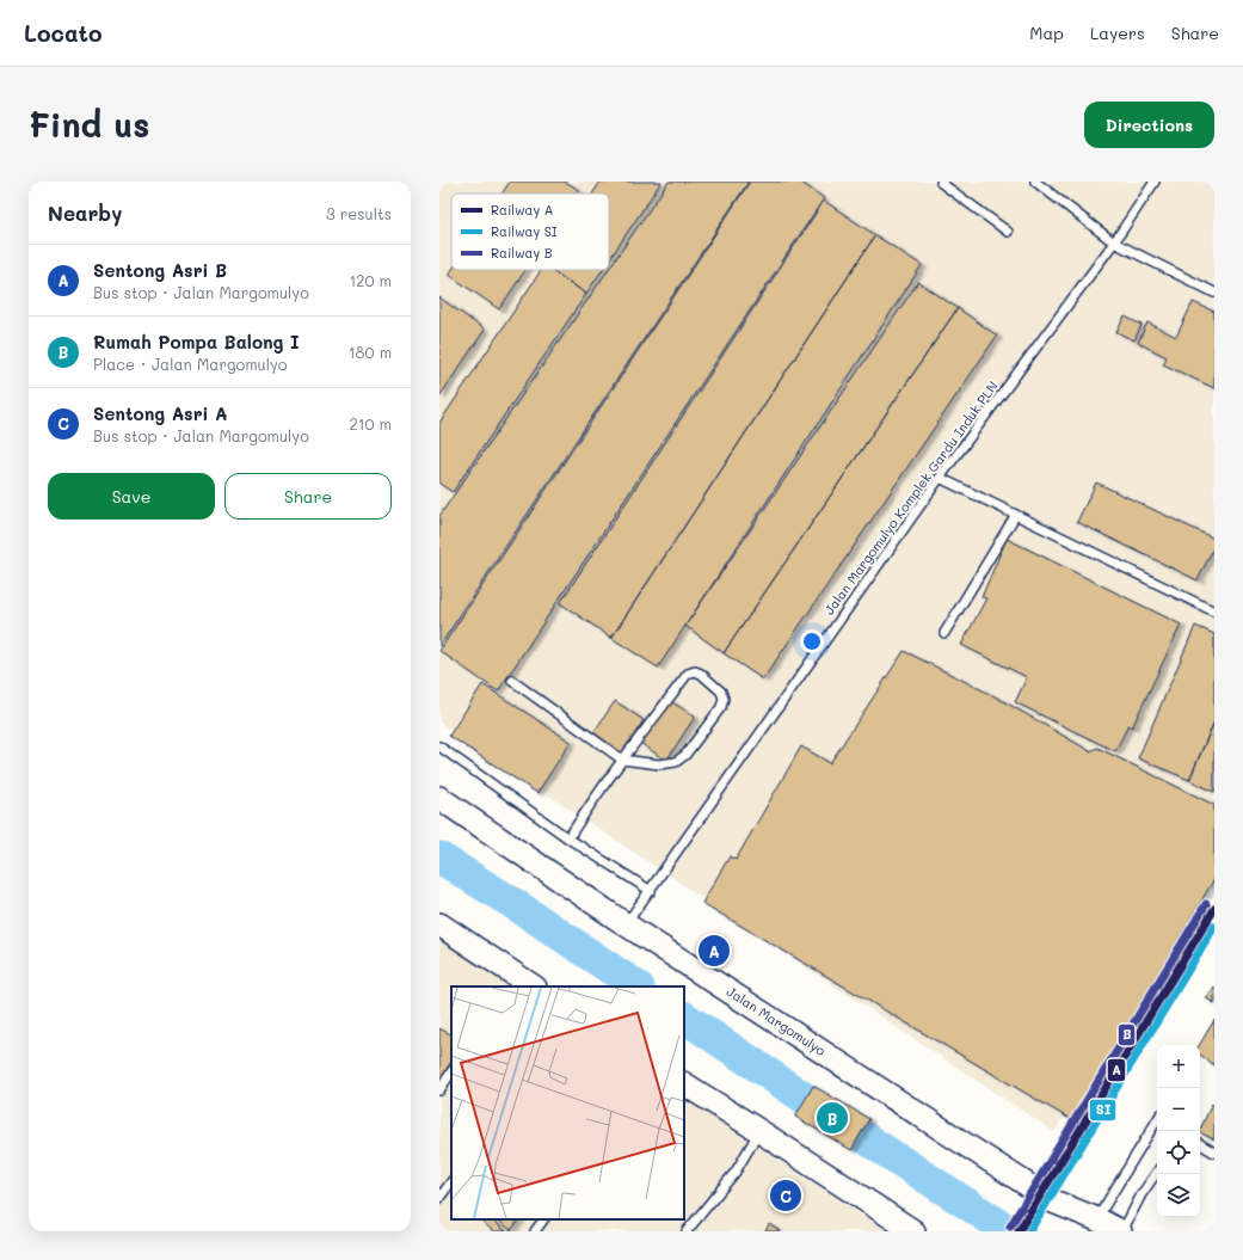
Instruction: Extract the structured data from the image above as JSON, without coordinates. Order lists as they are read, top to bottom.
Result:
{
  "streets": {
    "main road": ["Jalan Margomulyo"],
    "lane": ["Jalan Margomulyo Komplek Gardu Induk PLN"]
  },
  "crossings": [
    ["Jalan Margomulyo Komplek Gardu Induk PLN", "Jalan Margomulyo"]
  ],
  "lines": ["rail line B", "rail line A", "rail line SI"],
  "legend": ["Railway A", "Railway SI", "Railway B"],
  "page": {
    "header": "Locato",
    "nav": ["Map", "Layers", "Share"],
    "buttons": [
      "Directions",
      ["Save", "Share"]
    ],
    "title": "Find us",
    "heading": ["Nearby", "3 results"],
    "list": [
      {
        "mark": "A",
        "name": "Sentong Asri B",
        "note": "Bus stop · Jalan Margomulyo",
        "value": "120 m"
      },
      {
        "mark": "B",
        "name": "Rumah Pompa Balong I",
        "note": "Place · Jalan Margomulyo",
        "value": "180 m"
      },
      {
        "mark": "C",
        "name": "Sentong Asri A",
        "note": "Bus stop · Jalan Margomulyo",
        "value": "210 m"
      }
    ],
    "pins": ["A", "B", "C"],
    "map_buttons": ["+", "−"]
  }
}
